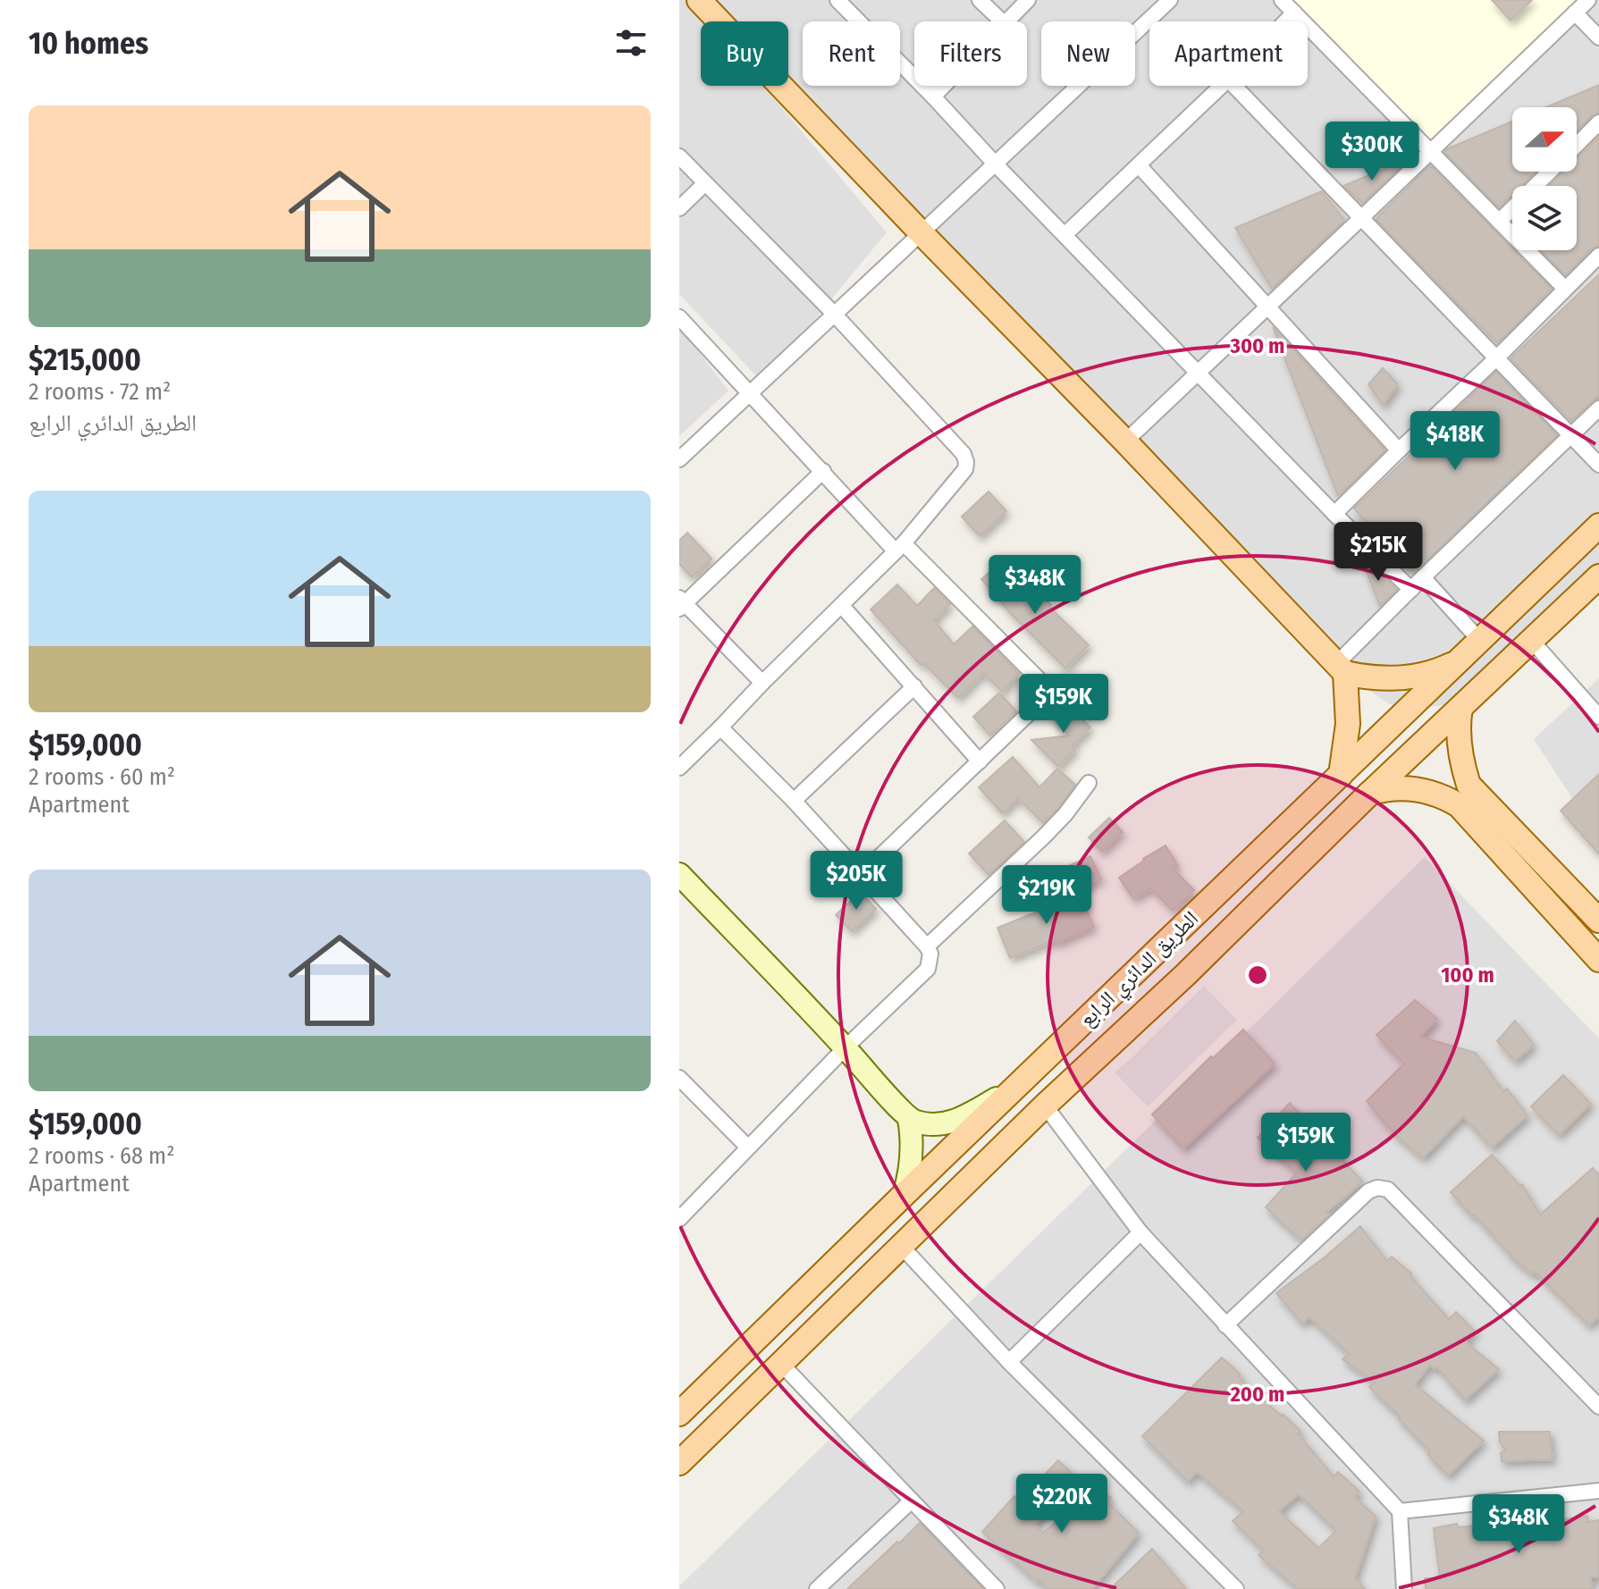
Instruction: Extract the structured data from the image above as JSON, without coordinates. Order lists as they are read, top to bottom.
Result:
{
  "streets": {
    "main road": ["الطريق الدائري الرابع"]
  },
  "north": "right",
  "page": {
    "heading": "10 homes",
    "chip": [
      "Buy",
      "Rent",
      "Filters",
      "New",
      "Apartment"
    ],
    "list": [
      {
        "name": "$215,000",
        "note": "2 rooms · 72 m² · الطريق الدائري الرابع"
      },
      {
        "name": "$159,000",
        "note": "2 rooms · 60 m² · Apartment"
      },
      {
        "name": "$159,000",
        "note": "2 rooms · 68 m² · Apartment"
      }
    ],
    "price": [
      "$300K",
      "$418K",
      "$215K",
      "$348K",
      "$159K",
      "$205K",
      "$219K",
      "$159K",
      "$220K",
      "$348K"
    ]
  },
  "rings": ["300 m", "100 m", "200 m"]
}
